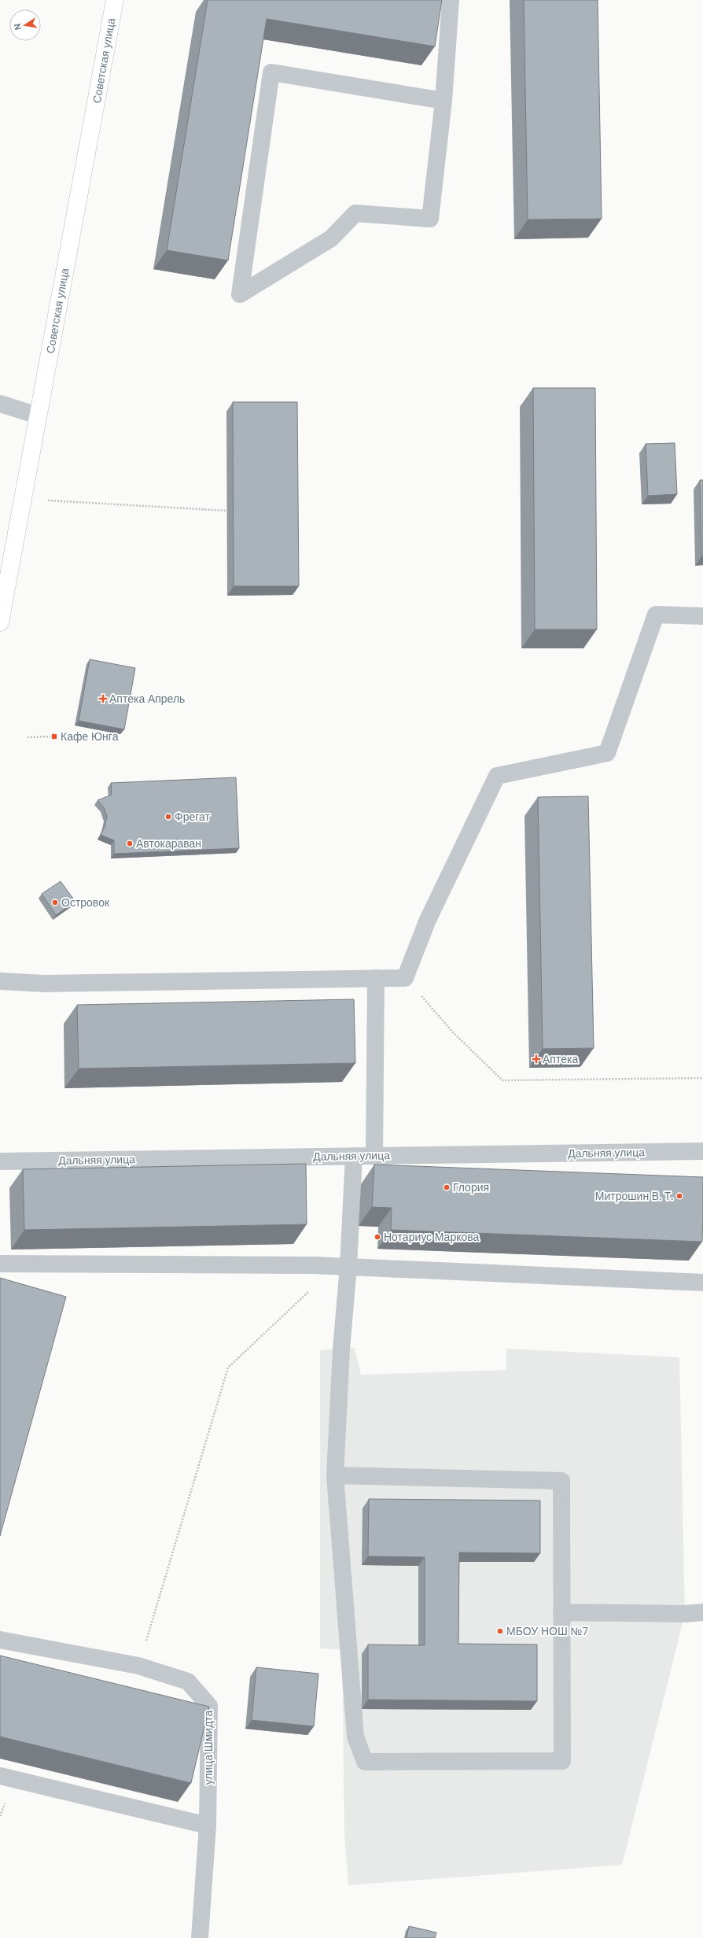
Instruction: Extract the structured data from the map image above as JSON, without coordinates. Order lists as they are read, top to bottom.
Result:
{
  "streets": {
    "main road": ["Советская улица"],
    "street": ["Дальняя улица", "улица Шмидта"]
  },
  "places": {
    "health": ["Аптека Апрель", "Аптека"],
    "transit": ["Кафе Юнга"],
    "other": [
      "Фрегат",
      "Автокараван",
      "Островок",
      "Глория",
      "Митрошин В. Т.",
      "Нотариус Маркова",
      "МБОУ НОШ №7"
    ]
  },
  "north": "left"
}
